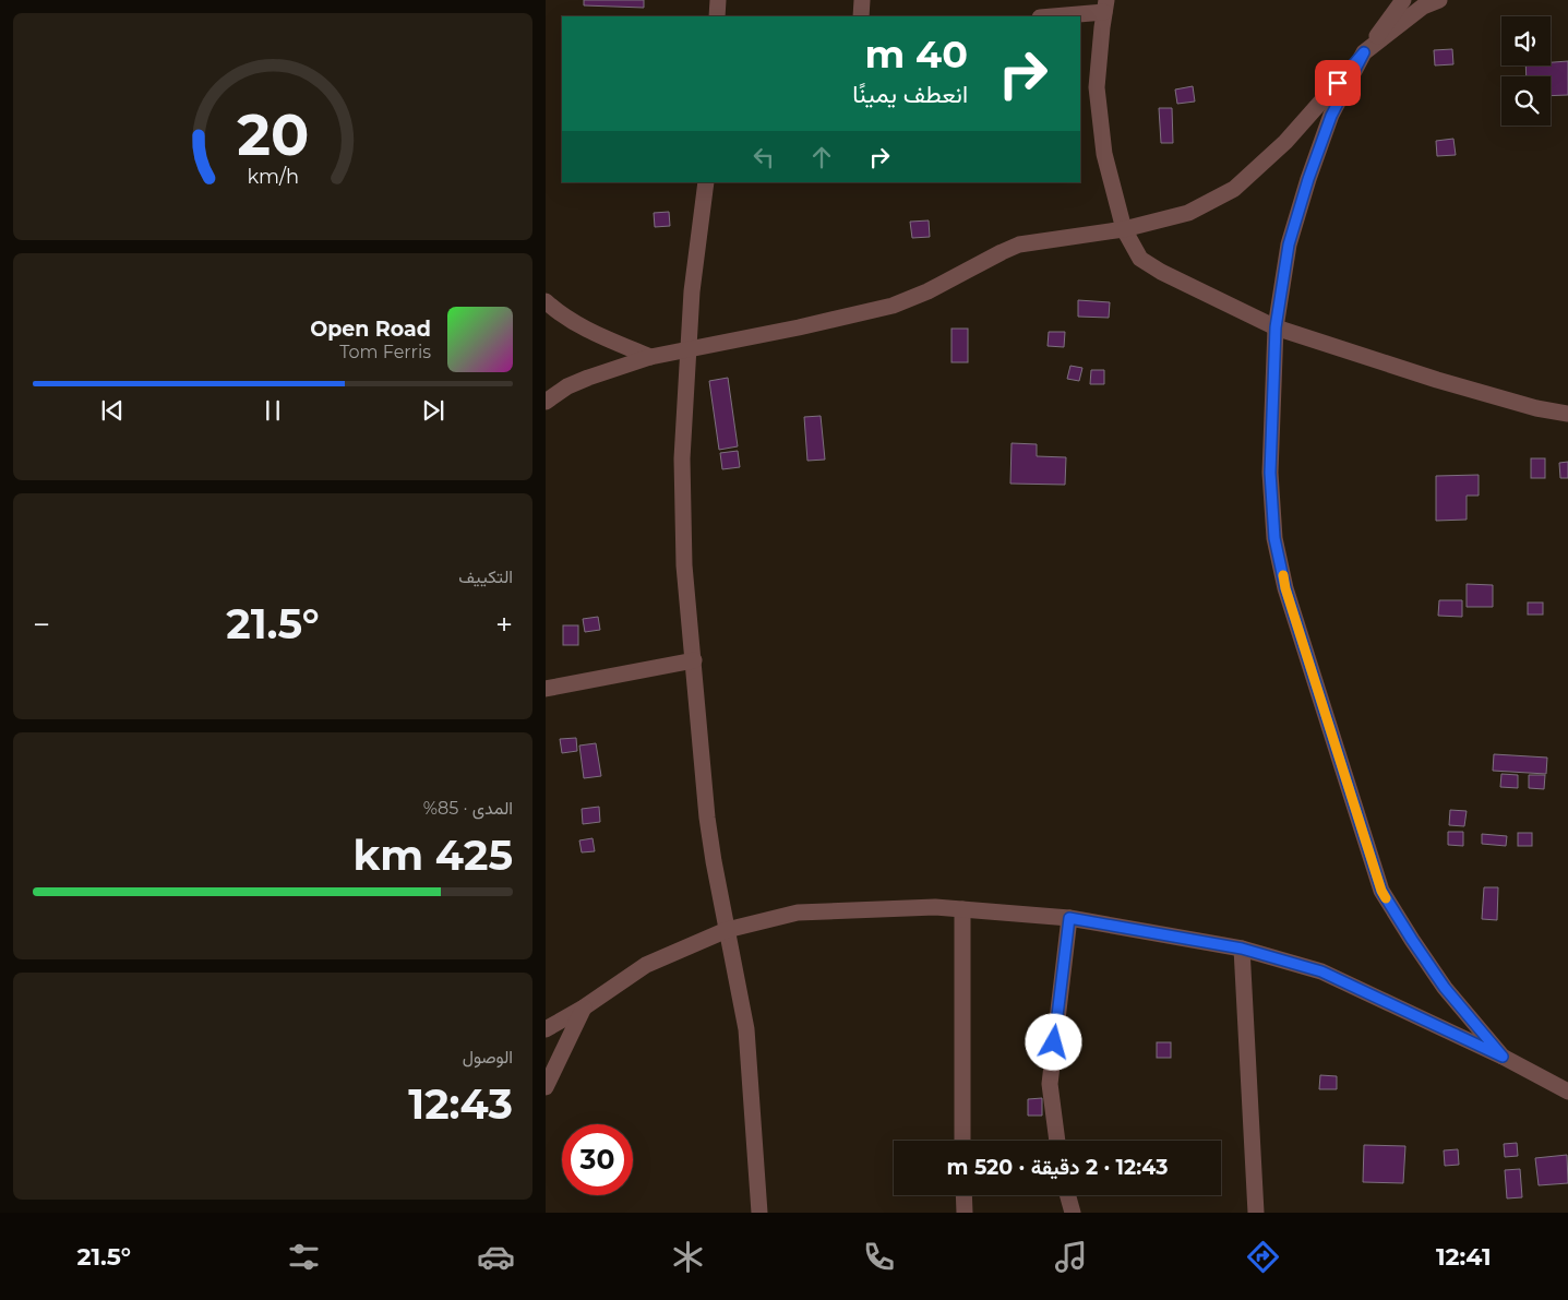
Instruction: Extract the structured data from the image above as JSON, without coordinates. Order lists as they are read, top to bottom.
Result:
{
  "page": {
    "turn": ["40 m", "انعطف يمينًا"],
    "song": ["Open Road", "Tom Ferris"],
    "tile": [
      "التكييف",
      ["المدى · 85%", "425 km"],
      ["الوصول", "12:43"]
    ],
    "heat": ["−", "21.5°", "+"],
    "limit": "30",
    "trip": "12:43 · 2 دقيقة · 520 m",
    "tabs": ["12:41", "21.5°"],
    "gauge": ["20", "km/h"]
  }
}
